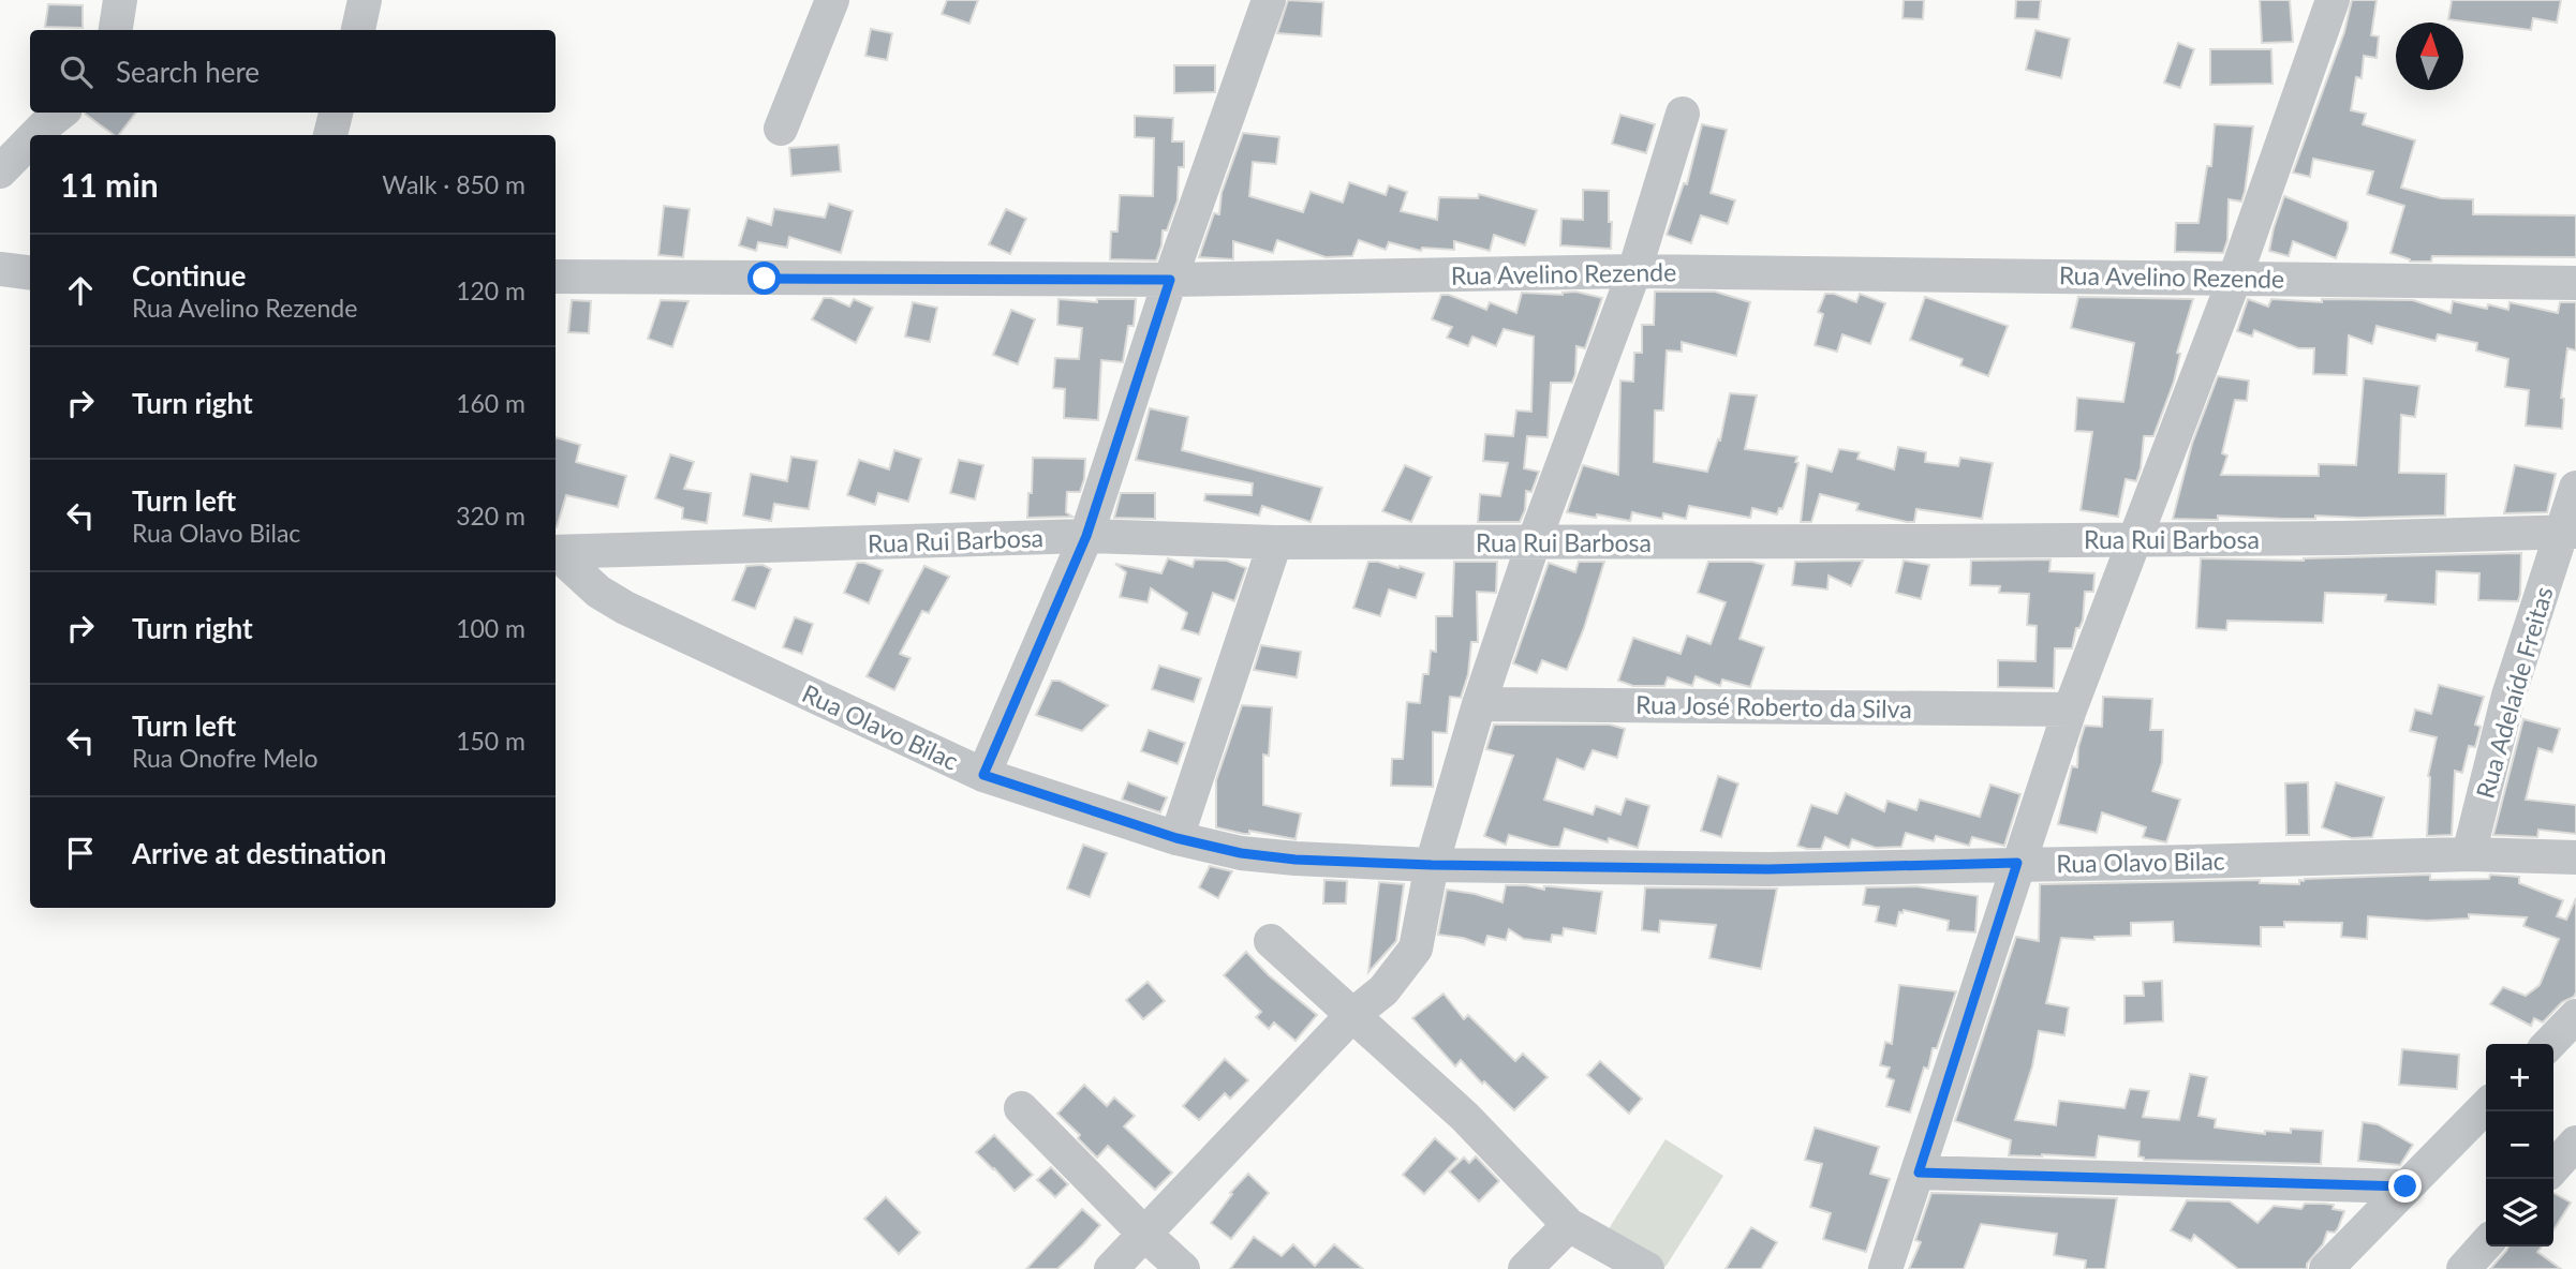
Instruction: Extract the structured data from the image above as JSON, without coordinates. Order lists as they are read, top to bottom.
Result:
{
  "streets": {
    "street": [
      "Rua Avelino Rezende",
      "Rua Rui Barbosa",
      "Rua Adelaíde Freitas",
      "Rua José Roberto da Silva",
      "Rua Olavo Bilac"
    ]
  },
  "crossings": [
    ["Rua Rui Barbosa", "Rua Adelaíde Freitas"],
    ["Rua Adelaíde Freitas", "Rua Olavo Bilac"]
  ],
  "north": "top",
  "page": {
    "search": "Search here",
    "heading": ["11 min", "Walk · 850 m"],
    "list": [
      ["Continue", "Rua Avelino Rezende", "120 m"],
      ["Turn right", "160 m"],
      ["Turn left", "Rua Olavo Bilac", "320 m"],
      ["Turn right", "100 m"],
      ["Turn left", "Rua Onofre Melo", "150 m"],
      "Arrive at destination"
    ],
    "map_buttons": ["+", "−"]
  }
}
